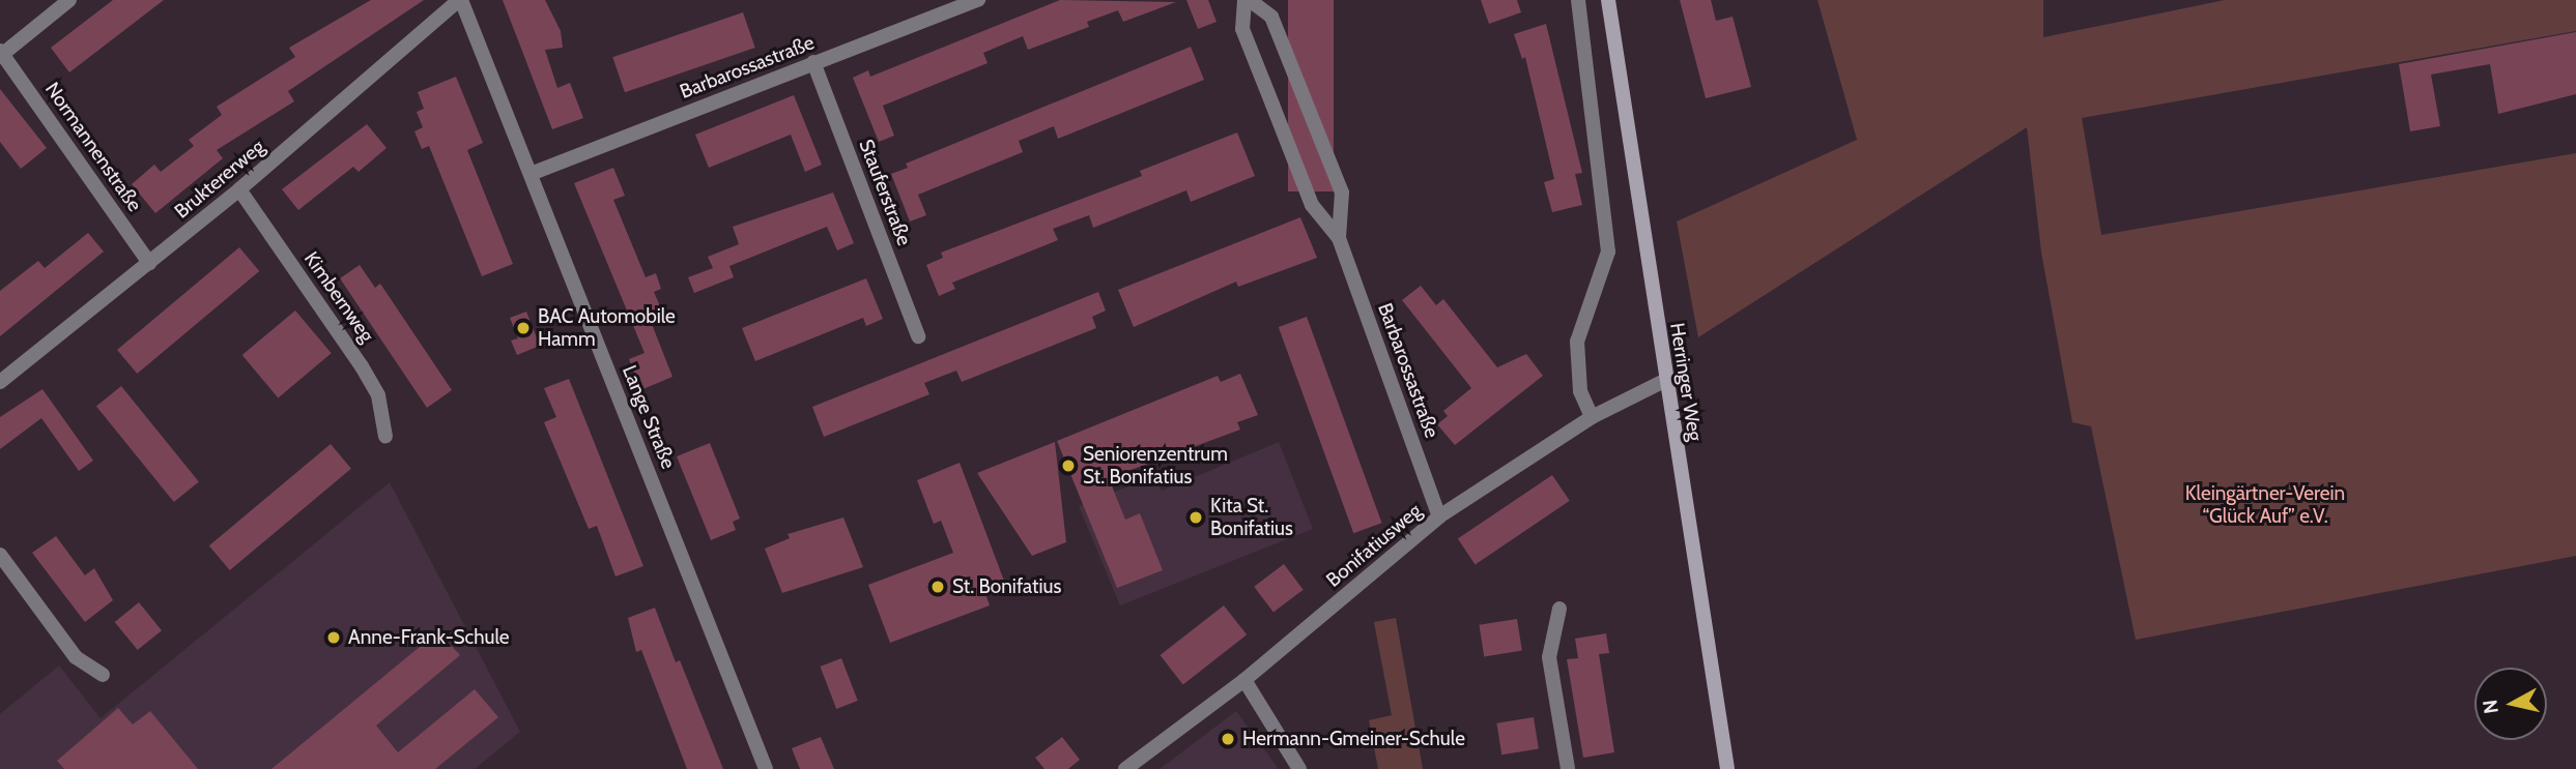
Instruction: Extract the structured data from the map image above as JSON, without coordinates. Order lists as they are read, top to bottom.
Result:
{
  "streets": {
    "main road": ["Herringer Weg"],
    "street": [
      "Barbarossastraße",
      "Normannenstraße",
      "Bruktererweg",
      "Stauferstraße",
      "Kimbernweg",
      "Lange Straße",
      "Bonifatiusweg"
    ]
  },
  "crossings": [
    ["Barbarossastraße", "Stauferstraße"],
    ["Barbarossastraße", "Lange Straße"],
    ["Barbarossastraße", "Bonifatiusweg"],
    ["Normannenstraße", "Bruktererweg"],
    ["Bruktererweg", "Kimbernweg"],
    ["Bruktererweg", "Lange Straße"],
    ["Herringer Weg", "Bonifatiusweg"]
  ],
  "parks": ["Kleingärtner-Verein “Glück Auf” e.V."],
  "places": [
    "BAC Automobile Hamm",
    "Seniorenzentrum St. Bonifatius",
    "Kita St. Bonifatius",
    "St. Bonifatius",
    "Anne-Frank-Schule",
    "Hermann-Gmeiner-Schule"
  ],
  "north": "left"
}
